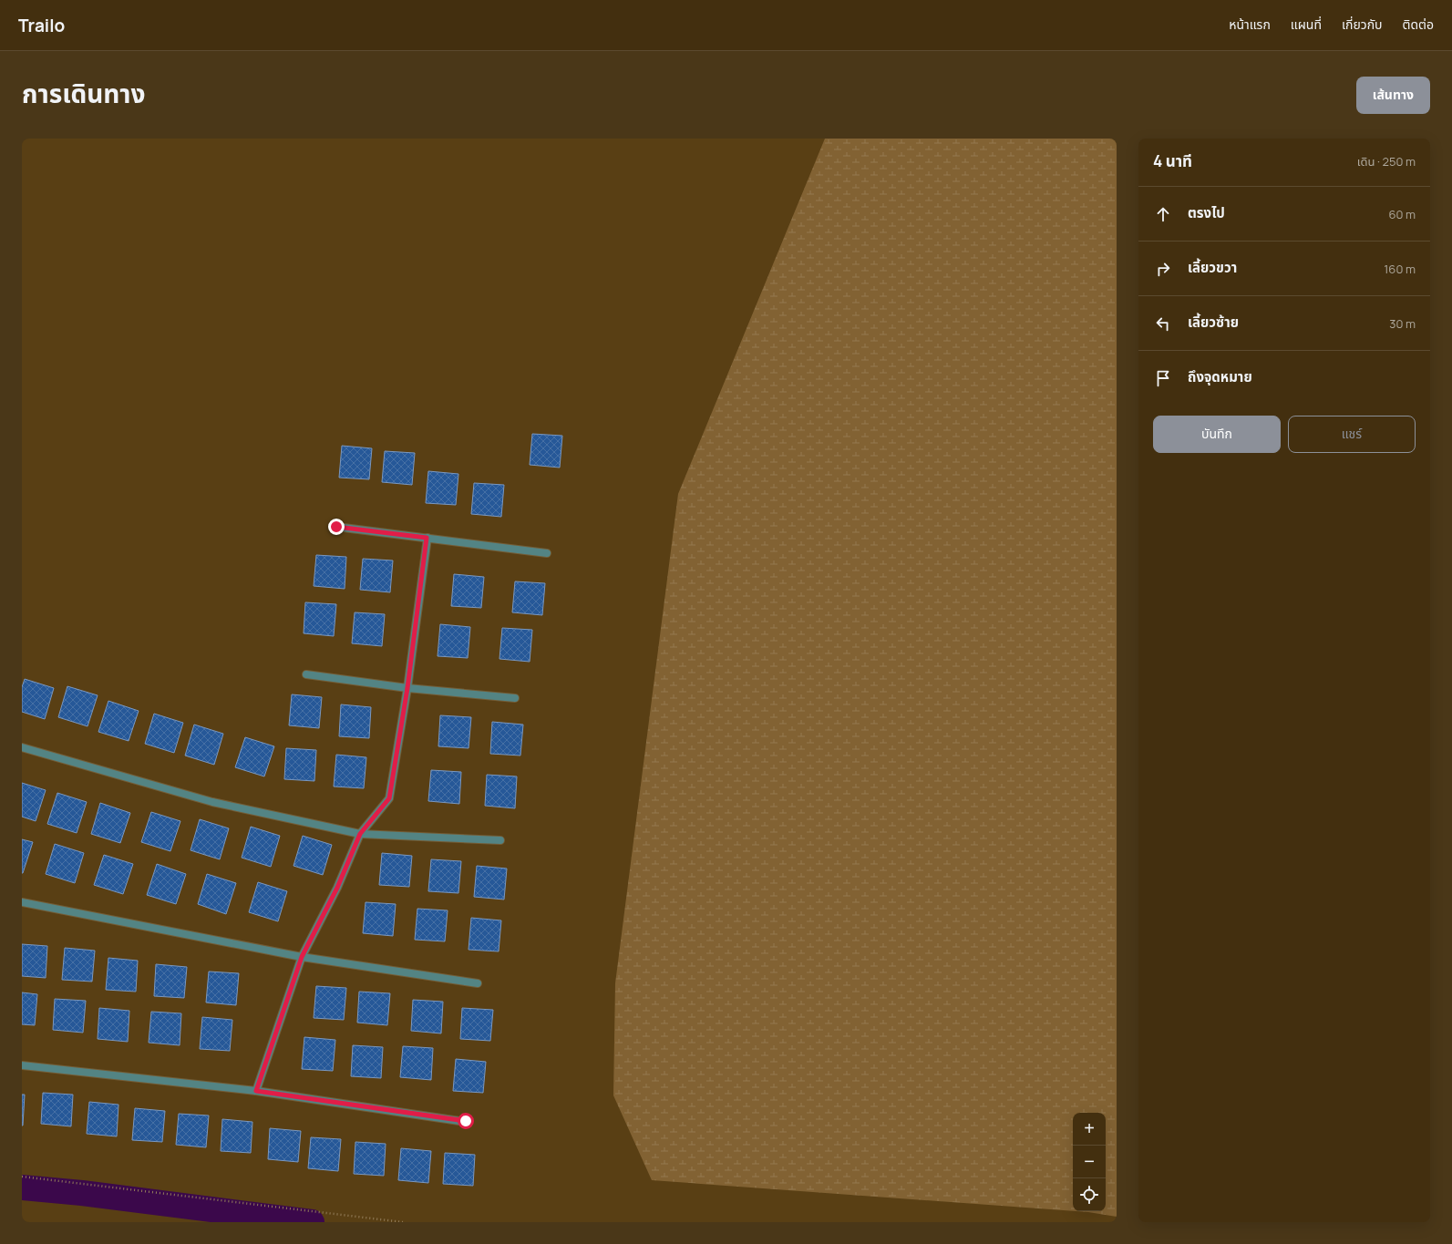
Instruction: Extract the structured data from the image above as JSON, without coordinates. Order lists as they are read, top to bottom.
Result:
{
  "page": {
    "header": "Trailo",
    "nav": [
      "หน้าแรก",
      "แผนที่",
      "เกี่ยวกับ",
      "ติดต่อ"
    ],
    "title": "การเดินทาง",
    "buttons": [
      "เส้นทาง",
      ["บันทึก", "แชร์"]
    ],
    "heading": ["4 นาที", "เดิน · 250 m"],
    "list": [
      ["ตรงไป", "60 m"],
      ["เลี้ยวขวา", "160 m"],
      ["เลี้ยวซ้าย", "30 m"],
      "ถึงจุดหมาย"
    ],
    "map_buttons": ["+", "−"]
  }
}
